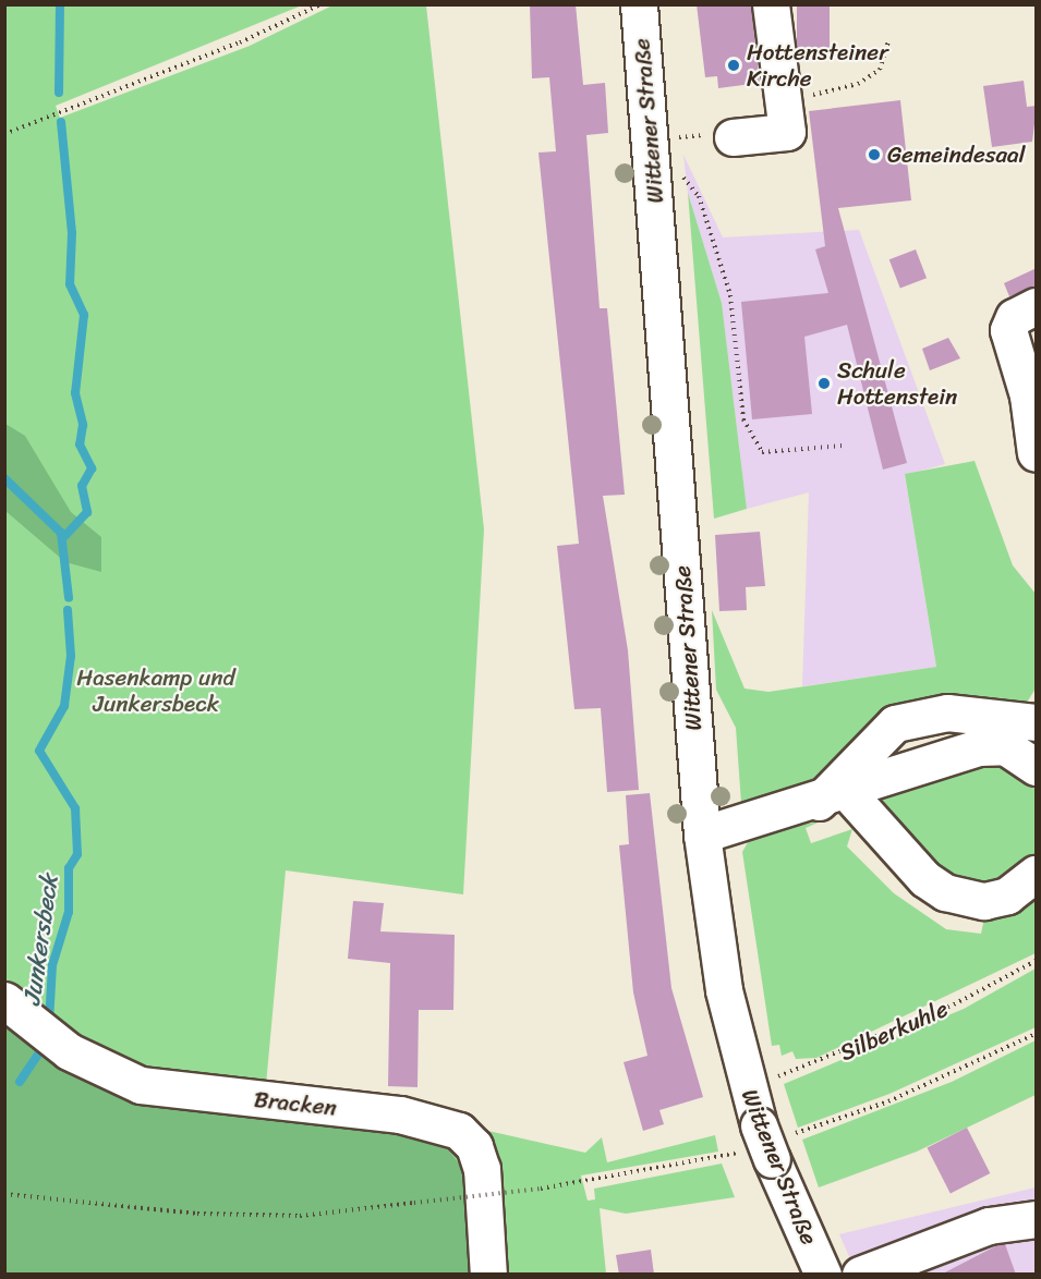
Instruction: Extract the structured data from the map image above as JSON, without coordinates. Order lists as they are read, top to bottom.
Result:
{
  "streets": {
    "street": ["Wittener Straße", "Bracken"],
    "path": ["Silberkuhle"]
  },
  "crossings": [
    ["Wittener Straße", "Silberkuhle"]
  ],
  "water": ["Junkersbeck"],
  "parks": ["Hasenkamp und Junkersbeck"],
  "places": ["Hottensteiner Kirche", "Gemeindesaal", "Schule Hottenstein"]
}
